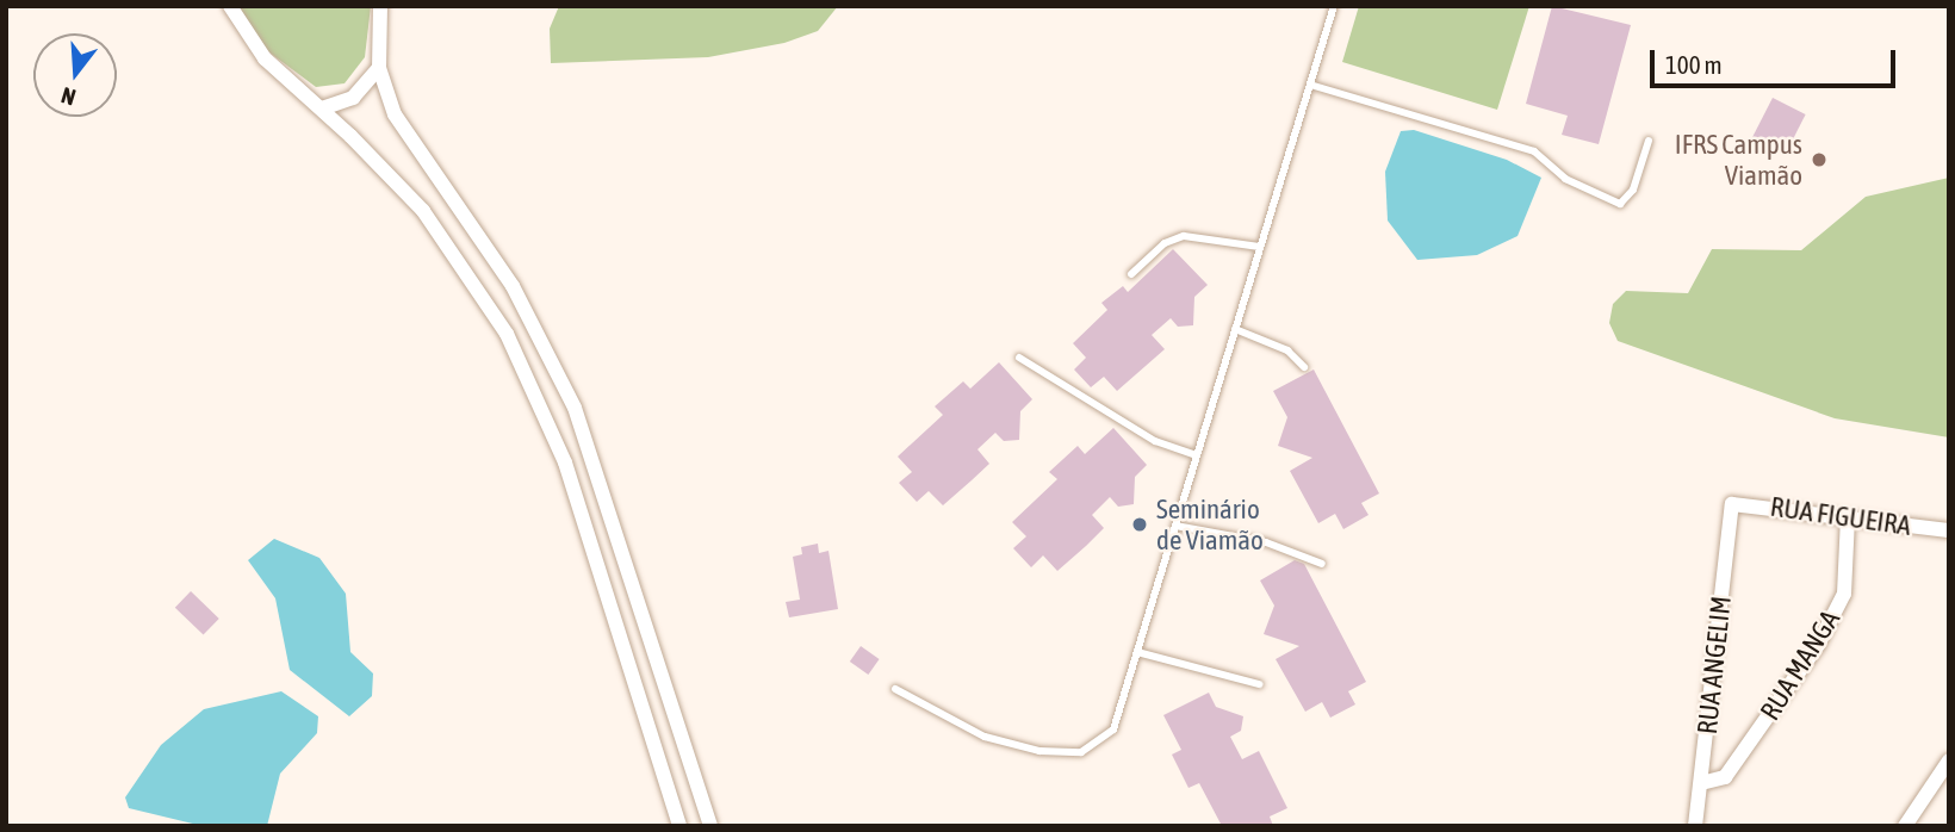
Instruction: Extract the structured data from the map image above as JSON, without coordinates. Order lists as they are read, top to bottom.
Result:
{
  "streets": {
    "street": ["RUA FIGUEIRA", "RUA ANGELIM", "RUA MANGA"]
  },
  "crossings": [
    ["RUA FIGUEIRA", "RUA ANGELIM"],
    ["RUA FIGUEIRA", "RUA MANGA"],
    ["RUA ANGELIM", "RUA MANGA"]
  ],
  "places": ["IFRS Campus Viamão", "Seminário de Viamão"],
  "scale_bar": "100 m",
  "north": "bottom"
}
